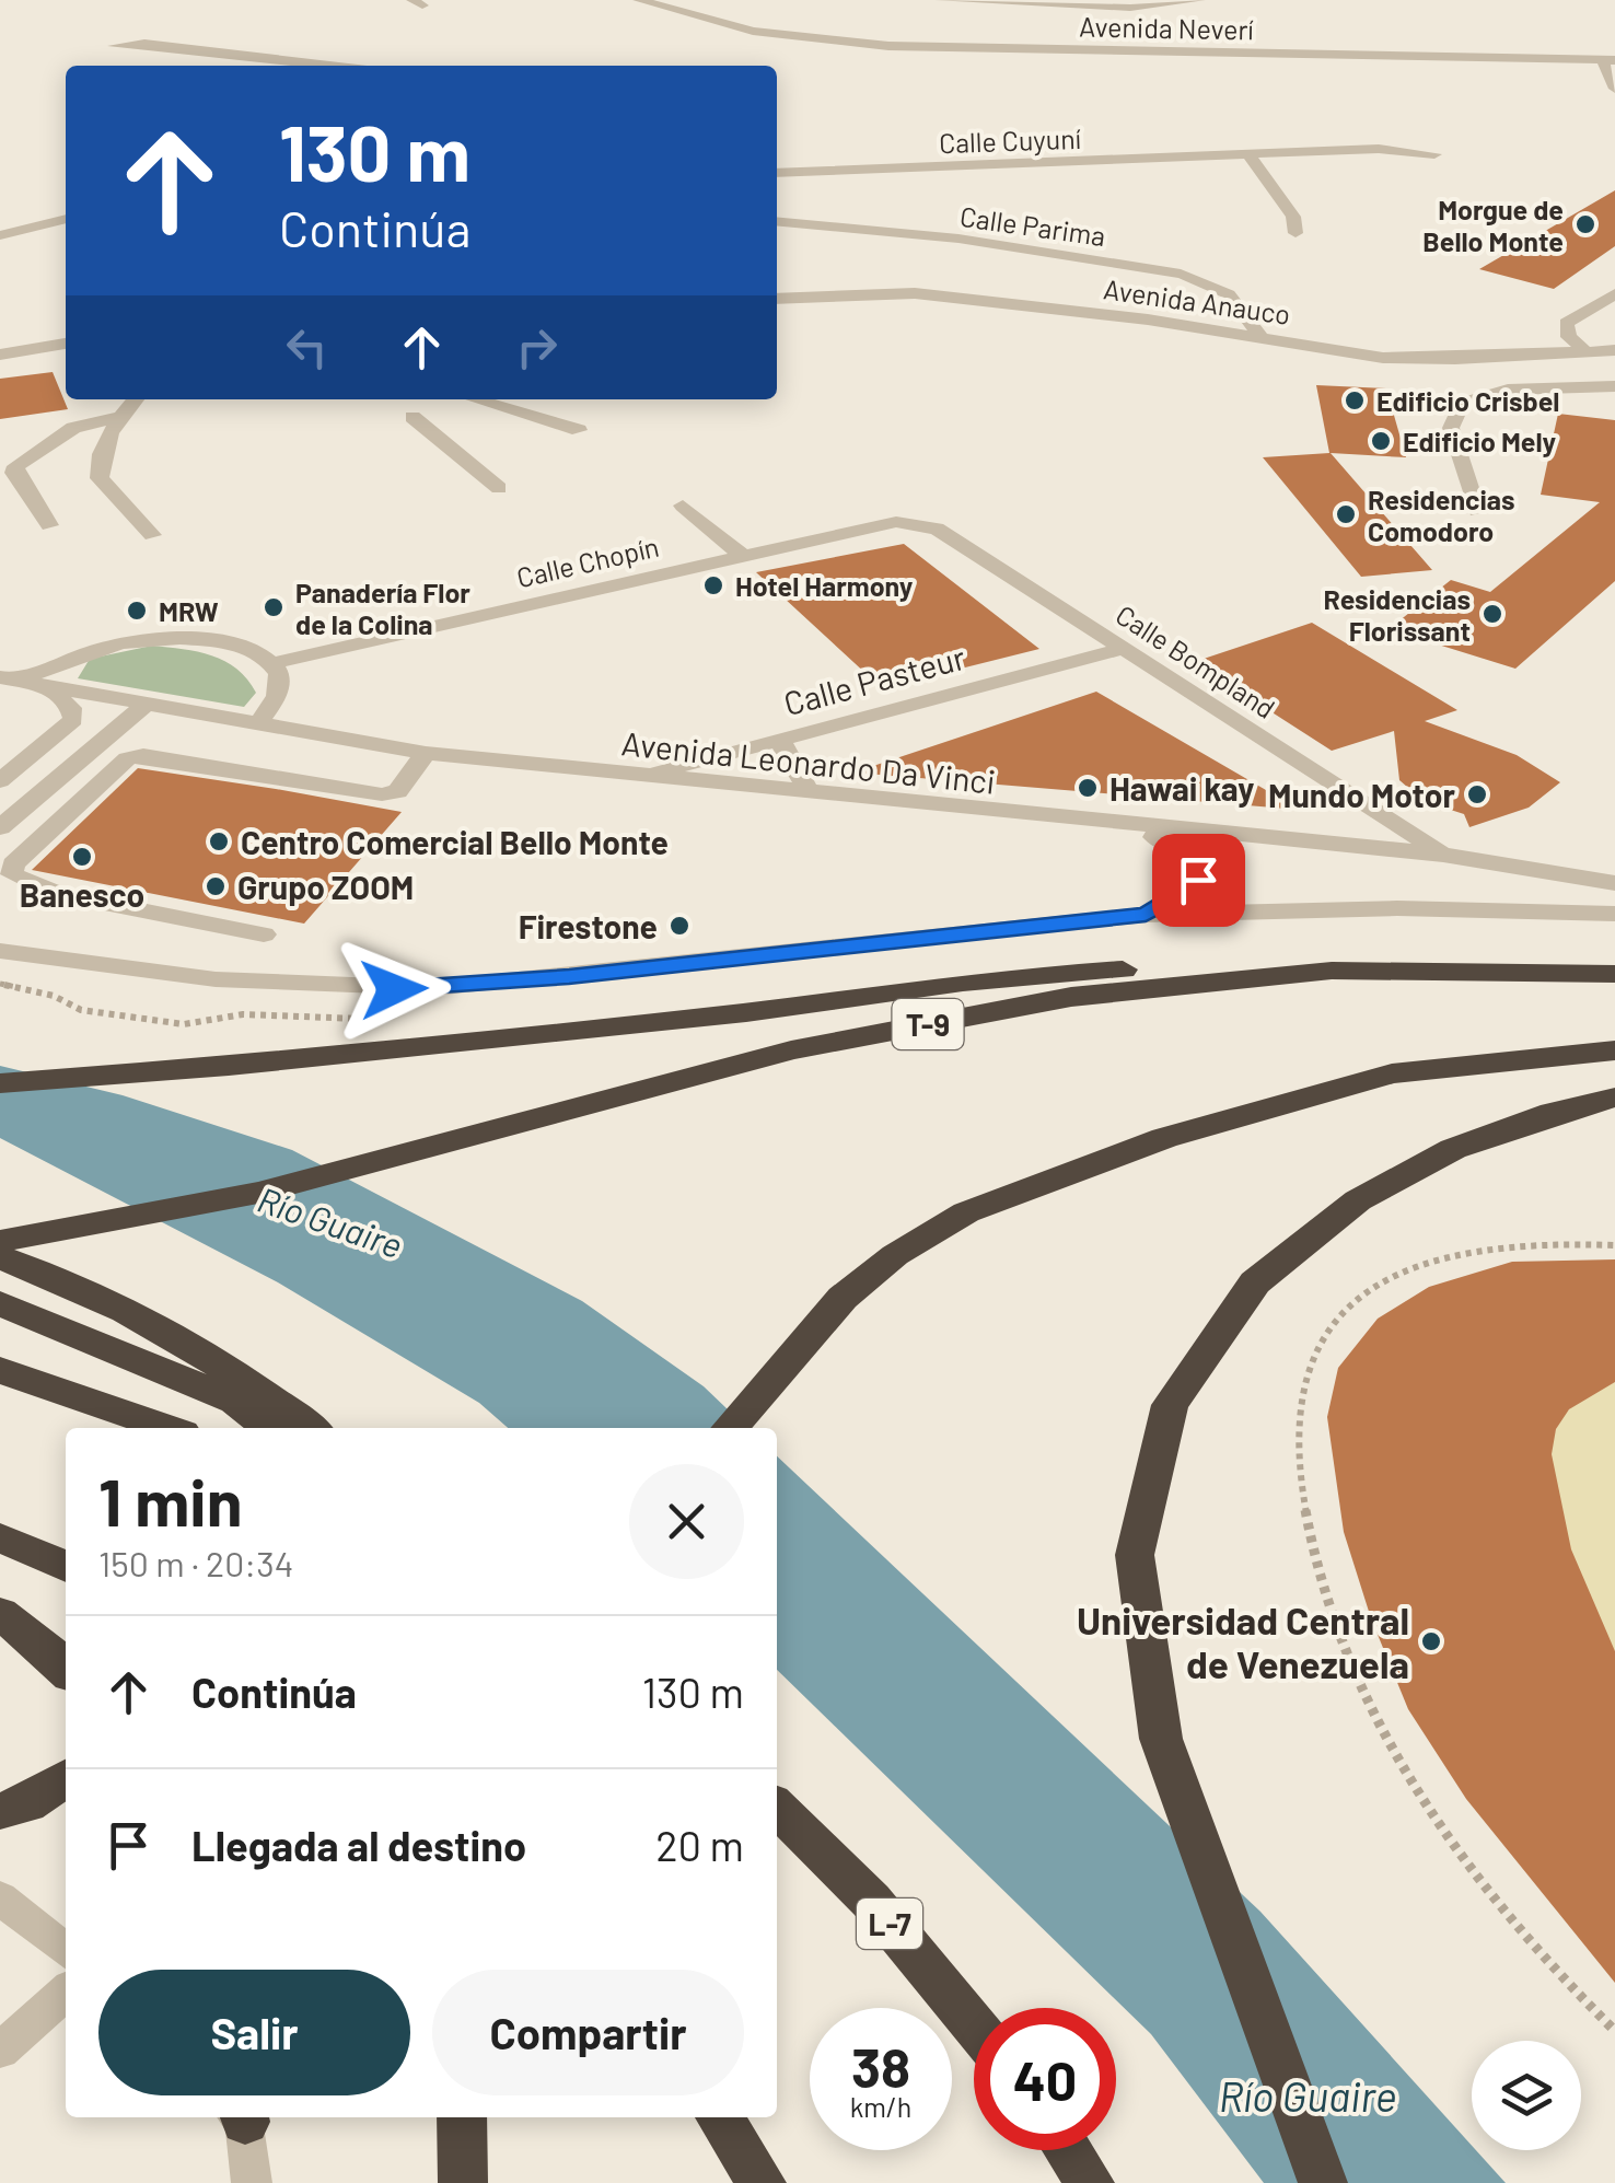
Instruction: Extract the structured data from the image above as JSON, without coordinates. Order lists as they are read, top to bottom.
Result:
{
  "streets": {
    "highway": ["T-9", "L-7"],
    "street": [
      "Avenida Neverí",
      "Calle Cuyuní",
      "Calle Parima",
      "Avenida Anauco",
      "Calle Chopín",
      "Calle Bompland",
      "Calle Pasteur",
      "Avenida Leonardo Da Vinci"
    ]
  },
  "crossings": [
    ["Calle Parima", "Avenida Anauco"],
    ["Calle Chopín", "Calle Bompland"],
    ["Calle Bompland", "Calle Pasteur"],
    ["Calle Bompland", "Avenida Leonardo Da Vinci"],
    ["Calle Pasteur", "Avenida Leonardo Da Vinci"]
  ],
  "water": ["Río Guaire"],
  "places": [
    "Morgue de Bello Monte",
    "Edificio Crisbel",
    "Edificio Mely",
    "Residencias Comodoro",
    "Hotel Harmony",
    "Panadería Flor de la Colina",
    "MRW",
    "Residencias Florissant",
    "Hawai kay",
    "Mundo Motor",
    "Centro Comercial Bello Monte",
    "Banesco",
    "Grupo ZOOM",
    "Firestone",
    "Universidad Central de Venezuela"
  ],
  "page": {
    "turn": ["130 m", "Continúa"],
    "heading": ["1 min", "150 m · 20:34"],
    "list": [
      {
        "name": "Continúa",
        "value": "130 m"
      },
      {
        "name": "Llegada al destino",
        "value": "20 m"
      }
    ],
    "buttons": ["Salir", "Compartir"],
    "speed": "38 km/h",
    "limit": "40"
  }
}
